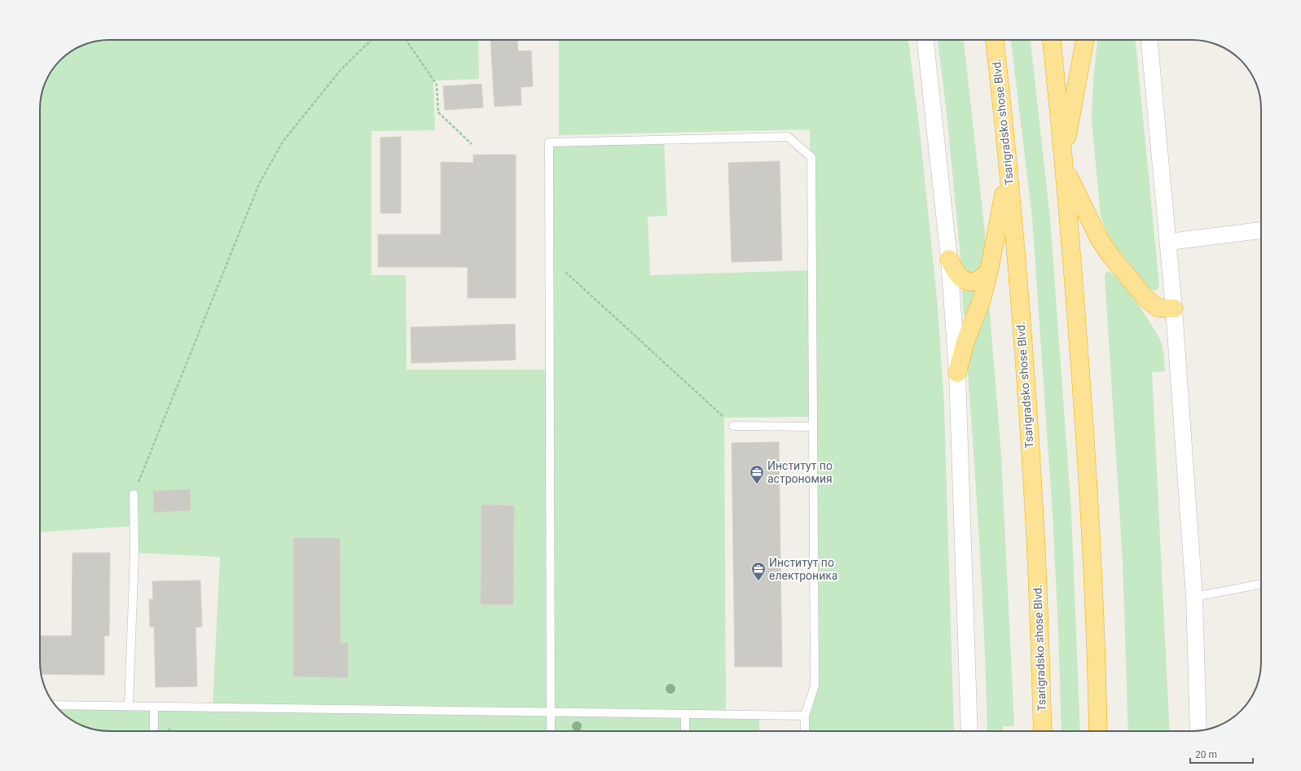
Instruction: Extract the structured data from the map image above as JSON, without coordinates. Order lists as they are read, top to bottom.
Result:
{
  "streets": {
    "highway": ["Tsarigradsko shose Blvd."]
  },
  "places": {
    "office": ["Институт по астрономия", "Институт по електроника"]
  },
  "scale_bar": "20 m"
}
